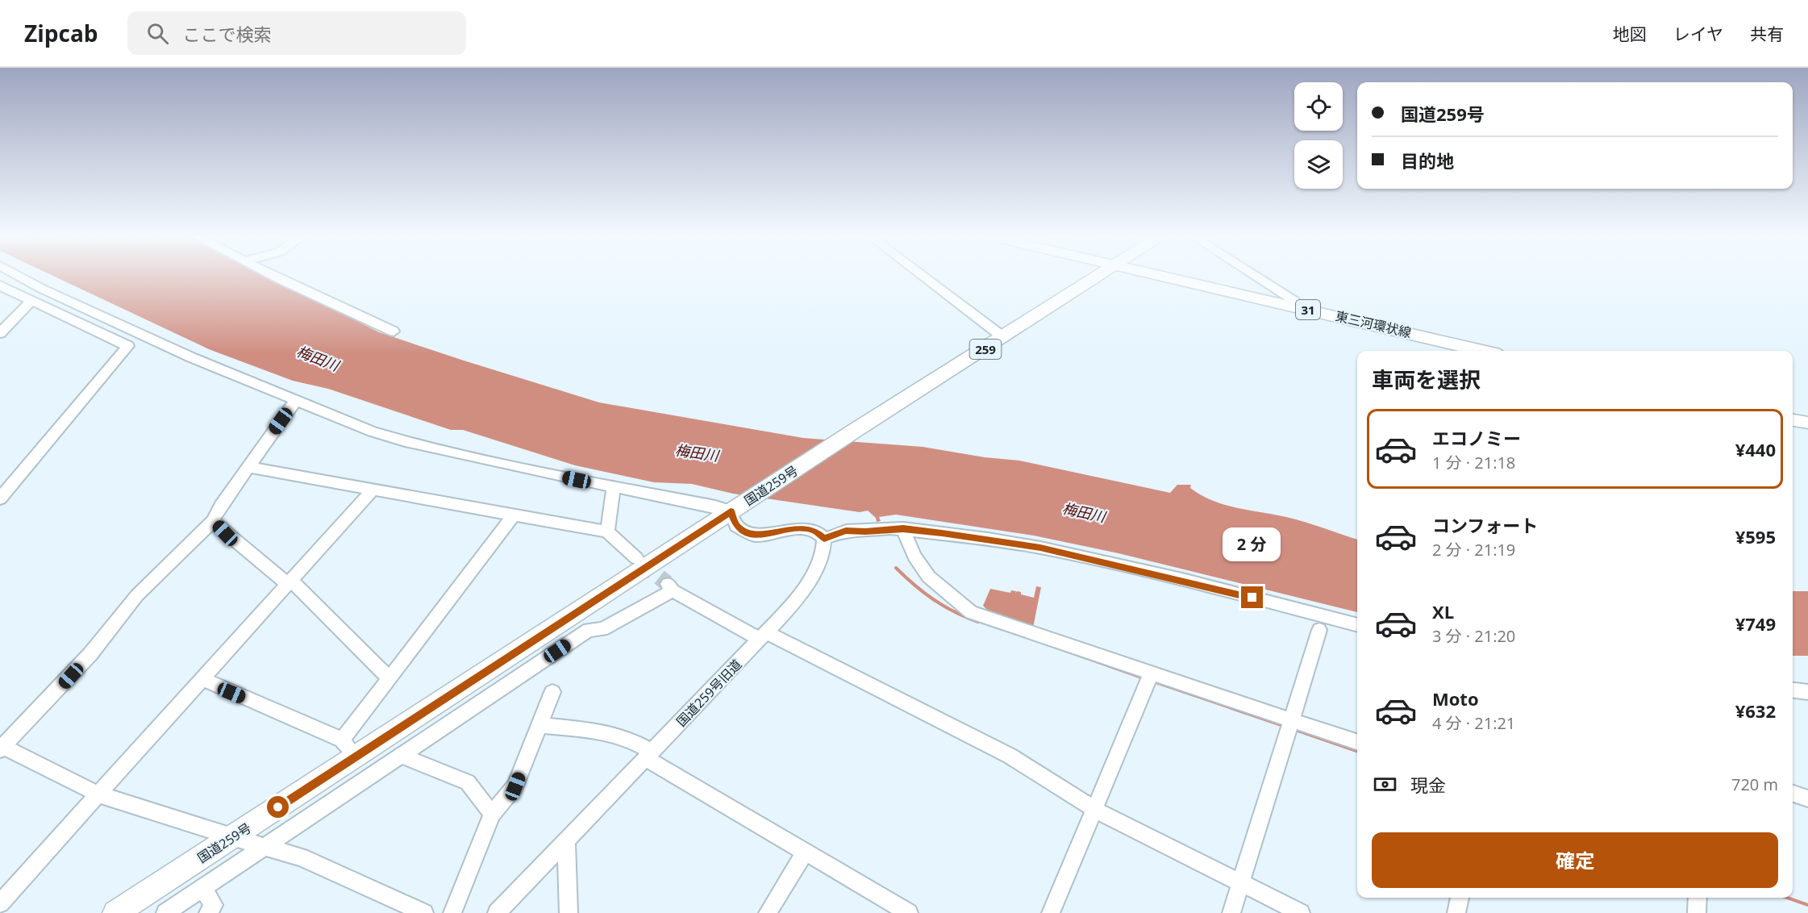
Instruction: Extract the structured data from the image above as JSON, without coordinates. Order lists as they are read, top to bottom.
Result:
{
  "streets": {
    "highway": ["259", "国道259号"],
    "main road": ["31", "東三河環状線"],
    "street": ["国道259号旧道"]
  },
  "water": ["梅田川"],
  "page": {
    "header": "Zipcab",
    "search": "ここで検索",
    "nav": ["地図", "レイヤ", "共有"],
    "banner": ["国道259号", "目的地"],
    "heading": "車両を選択",
    "list": [
      {
        "name": "エコノミー",
        "note": "1 分 · 21:18",
        "value": "¥440"
      },
      {
        "name": "コンフォート",
        "note": "2 分 · 21:19",
        "value": "¥595"
      },
      {
        "name": "XL",
        "note": "3 分 · 21:20",
        "value": "¥749"
      },
      {
        "name": "Moto",
        "note": "4 分 · 21:21",
        "value": "¥632"
      }
    ],
    "bubble": "2 分",
    "pay": ["現金", "720 m"],
    "buttons": "確定"
  }
}
